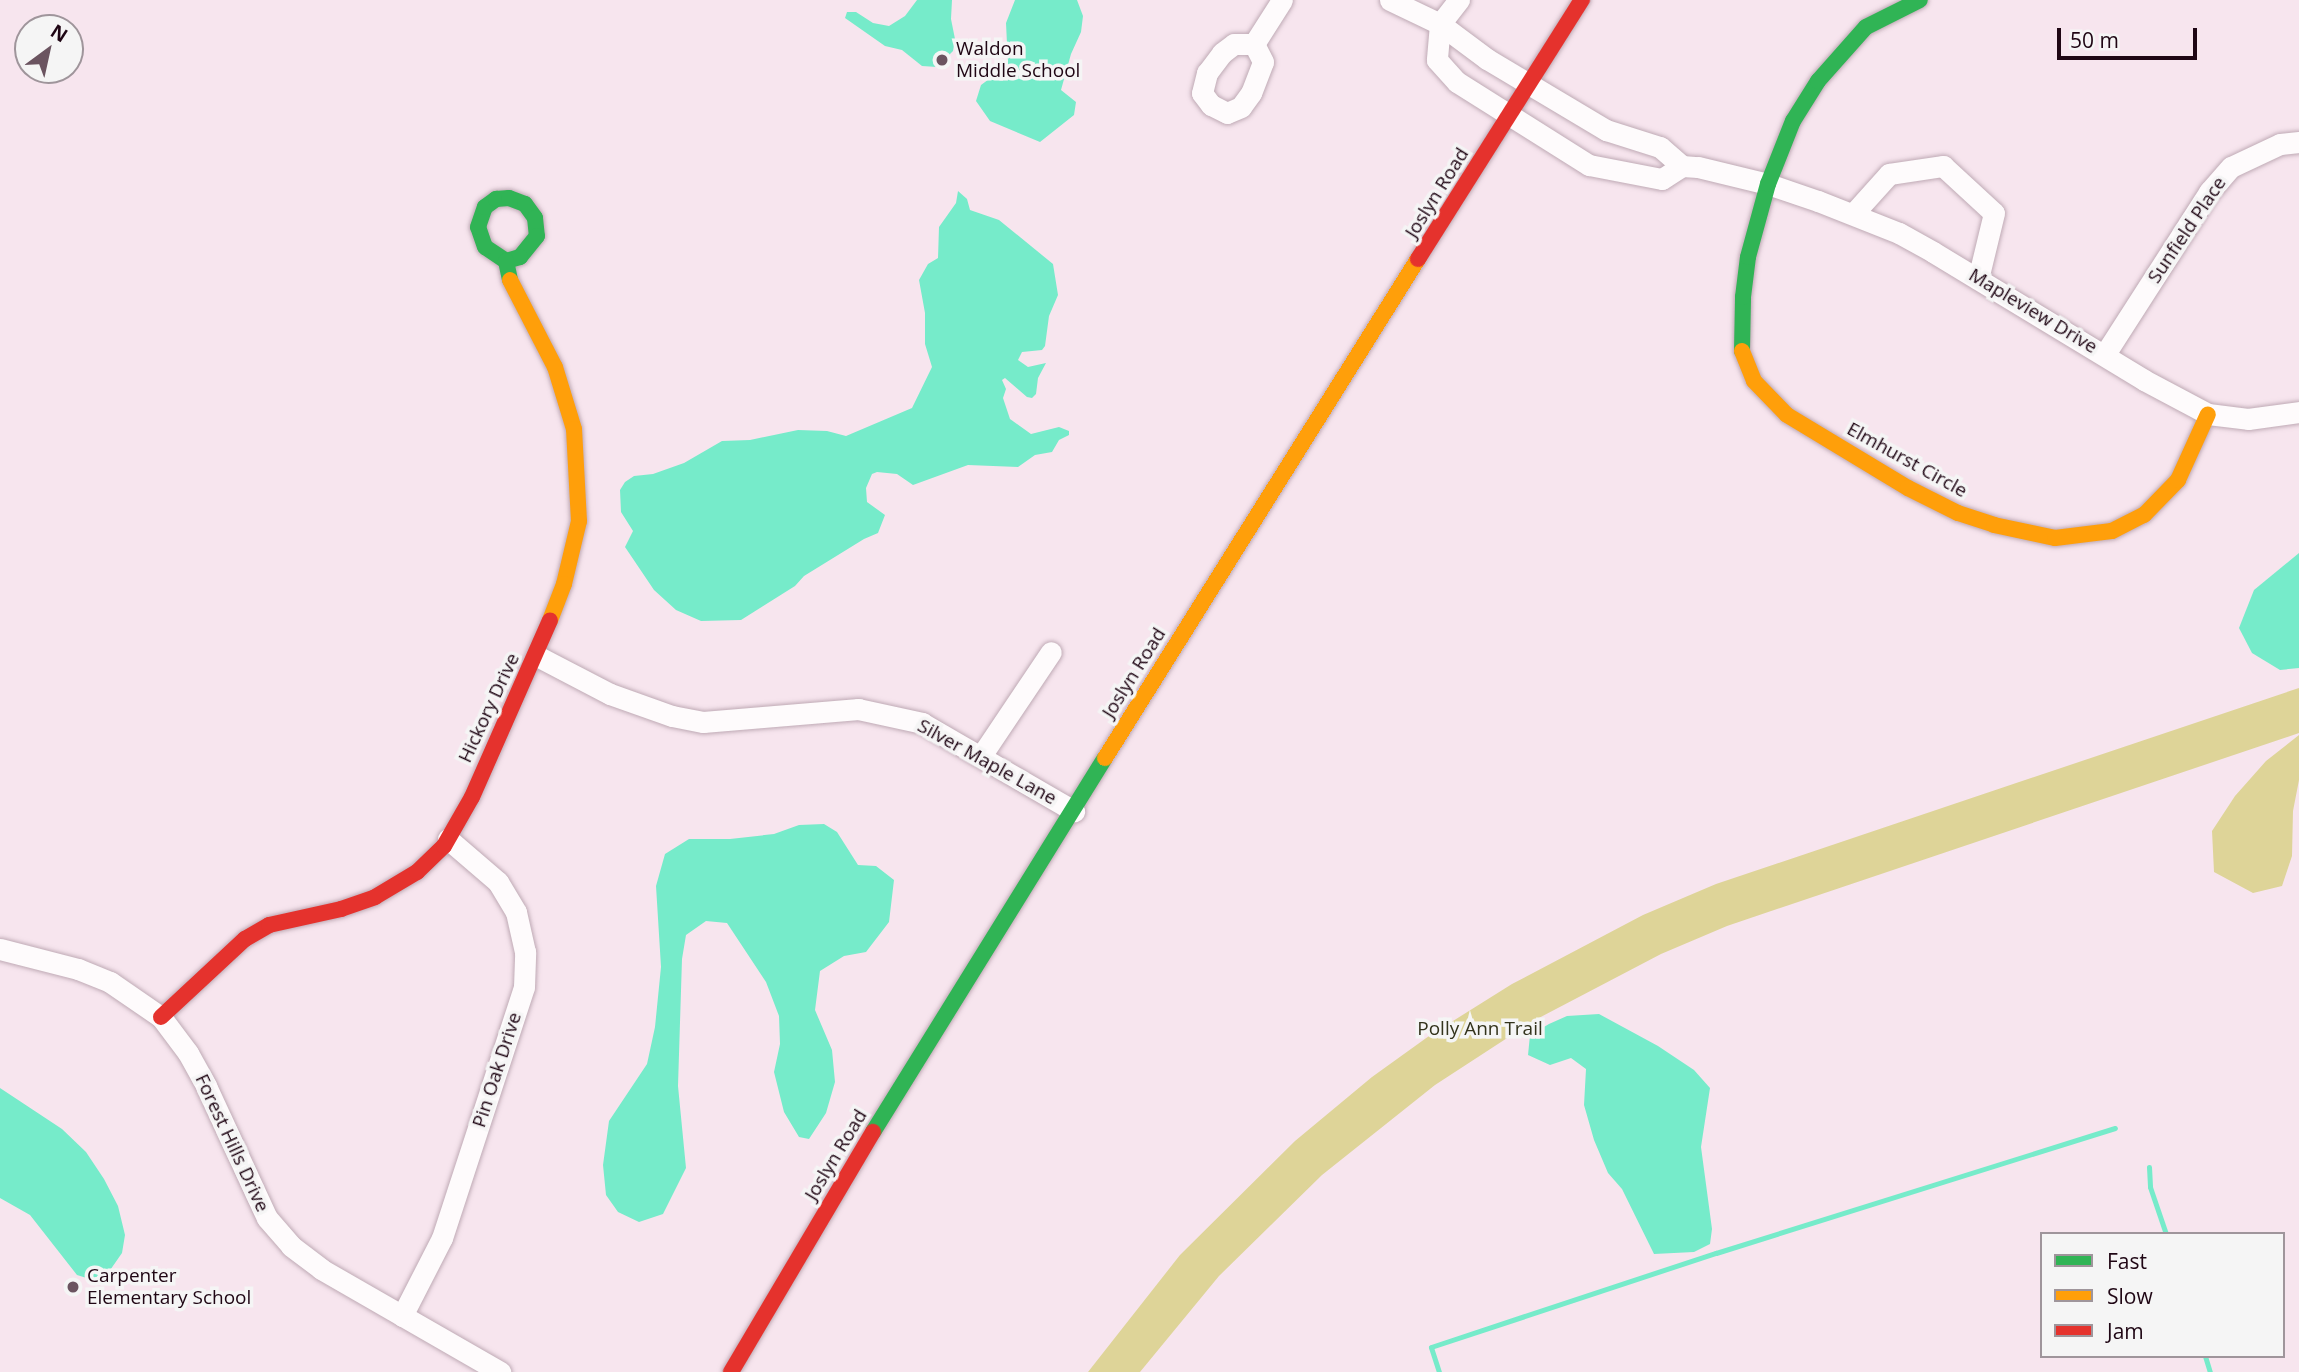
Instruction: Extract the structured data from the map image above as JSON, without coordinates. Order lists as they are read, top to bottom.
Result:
{
  "streets": {
    "street": [
      "Joslyn Road",
      "Sunfield Place",
      "Mapleview Drive",
      "Elmhurst Circle",
      "Hickory Drive",
      "Silver Maple Lane",
      "Pin Oak Drive",
      "Forest Hills Drive"
    ]
  },
  "crossings": [
    ["Joslyn Road", "Mapleview Drive"],
    ["Joslyn Road", "Silver Maple Lane"],
    ["Sunfield Place", "Mapleview Drive"],
    ["Mapleview Drive", "Elmhurst Circle"],
    ["Hickory Drive", "Silver Maple Lane"],
    ["Hickory Drive", "Pin Oak Drive"],
    ["Hickory Drive", "Forest Hills Drive"],
    ["Pin Oak Drive", "Forest Hills Drive"]
  ],
  "parks": ["Polly Ann Trail"],
  "places": ["Waldon Middle School", "Carpenter Elementary School"],
  "legend": ["Fast", "Slow", "Jam"],
  "scale_bar": "50 m",
  "north": "top right"
}
